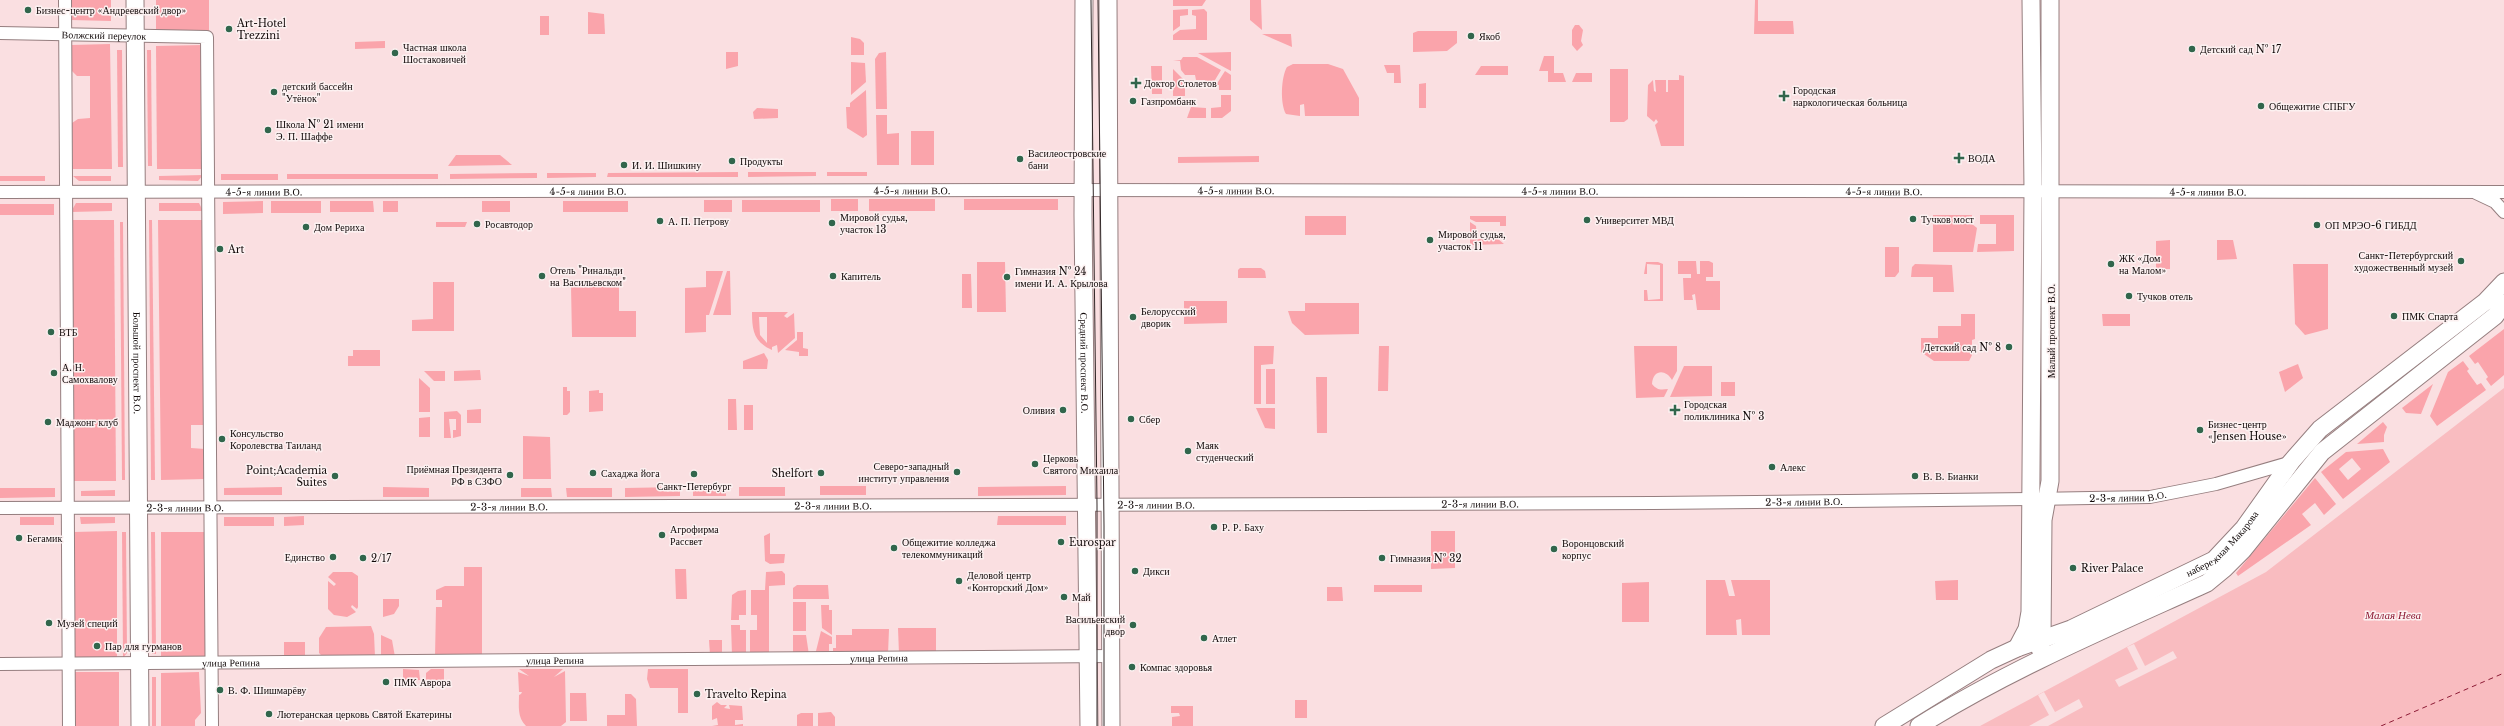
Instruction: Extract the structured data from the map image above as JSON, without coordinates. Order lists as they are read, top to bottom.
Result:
{
  "streets": {
    "main road": [
      "Малый проспект В.О.",
      "Большой проспект В.О.",
      "Средний проспект В.О.",
      "набережная Макарова"
    ],
    "street": [
      "Волжский переулок",
      "4-5-я линии В.О.",
      "2-3-я линии В.О.",
      "улица Репина"
    ]
  },
  "crossings": [
    ["Волжский переулок", "4-5-я линии В.О."],
    ["Волжский переулок", "Большой проспект В.О."],
    ["4-5-я линии В.О.", "Малый проспект В.О."],
    ["4-5-я линии В.О.", "Большой проспект В.О."],
    ["4-5-я линии В.О.", "Средний проспект В.О."],
    ["Малый проспект В.О.", "2-3-я линии В.О."],
    ["Малый проспект В.О.", "набережная Макарова"],
    ["Большой проспект В.О.", "2-3-я линии В.О."],
    ["Большой проспект В.О.", "улица Репина"],
    ["Средний проспект В.О.", "2-3-я линии В.О."],
    ["Средний проспект В.О.", "улица Репина"],
    ["2-3-я линии В.О.", "набережная Макарова"]
  ],
  "water": ["Малая Нева"],
  "places": {
    "other": [
      "Бизнес-центр «Андреевский двор»",
      "Art-Hotel Trezzini",
      "Якоб",
      "Детский сад № 17",
      "Частная школа Шостаковичей",
      "детский бассейн \"Утёнок\"",
      "Газпромбанк",
      "Общежитие СПБГУ",
      "Школа № 21 имени Э. П. Шаффе",
      "Василеостровские бани",
      "Продукты",
      "И. И. Шишкину",
      "Тучков мост",
      "Университет МВД",
      "А. П. Петрову",
      "Мировой судья, участок 13",
      "Росавтодор",
      "ОП МРЭО-6 ГИБДД",
      "Дом Рериха",
      "Мировой судья, участок 11",
      "Art",
      "Санкт-Петербургский художественный музей",
      "ЖК «Дом на Малом»",
      "Отель \"Ринальди на Васильевском\"",
      "Капитель",
      "Гимназия № 24 имени И. А. Крылова",
      "Тучков отель",
      "ПМК Спарта",
      "Белорусский дворик",
      "ВТБ",
      "Детский сад № 8",
      "А. Н. Самохвалову",
      "Оливия",
      "Сбер",
      "Маджонг клуб",
      "Бизнес-центр «Jensen House»",
      "Консульство Королевства Таиланд",
      "Маяк студенческий",
      "Церковь Святого Михаила",
      "Алекс",
      "Северо-западный институт управления",
      "Сахаджа йога",
      "Shelfort",
      "Санкт-Петербург",
      "Приёмная Президента РФ в СЗФО",
      "Point;Academia Suites",
      "В. В. Бианки",
      "Р. Р. Баху",
      "Агрофирма Рассвет",
      "Бегамик",
      "Eurospar",
      "Общежитие колледжа телекоммуникаций",
      "Воронцовский корпус",
      "Единство",
      "2/17",
      "Гимназия № 32",
      "River Palace",
      "Дикси",
      "Деловой центр «Конторский Дом»",
      "Май",
      "Музей специй",
      "Васильевский двор",
      "Атлет",
      "Пар для гурманов",
      "Компас здоровья",
      "ПМК Аврора",
      "В. Ф. Шишмарёву",
      "Travelto Repina",
      "Лютеранская церковь Святой Екатерины"
    ],
    "health": [
      "Доктор Столетов",
      "Городская наркологическая больница",
      "ВОДА",
      "Городская поликлиника № 3"
    ]
  }
}
